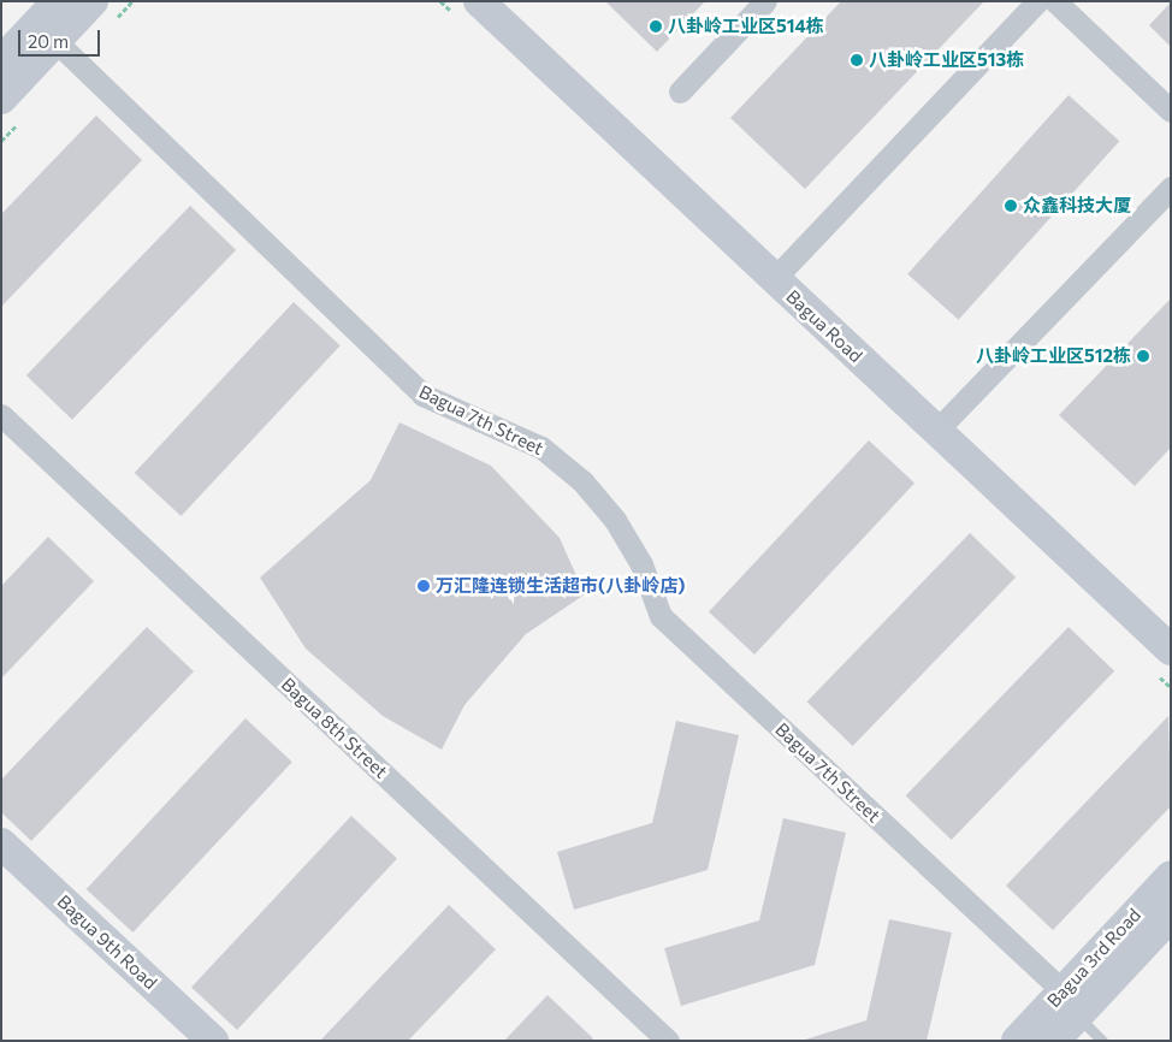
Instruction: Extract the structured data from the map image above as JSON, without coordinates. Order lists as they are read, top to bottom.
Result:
{
  "streets": {
    "street": [
      "Bagua Road",
      "Bagua 7th Street",
      "Bagua 8th Street",
      "Bagua 9th Road",
      "Bagua 3rd Road"
    ]
  },
  "crossings": [
    ["Bagua 7th Street", "Bagua 3rd Road"]
  ],
  "places": [
    "八卦岭工业区514栋",
    "八卦岭工业区513栋",
    "众鑫科技大厦",
    "八卦岭工业区512栋",
    "万汇隆连锁生活超市(八卦岭店)"
  ],
  "scale_bar": "20 m"
}
